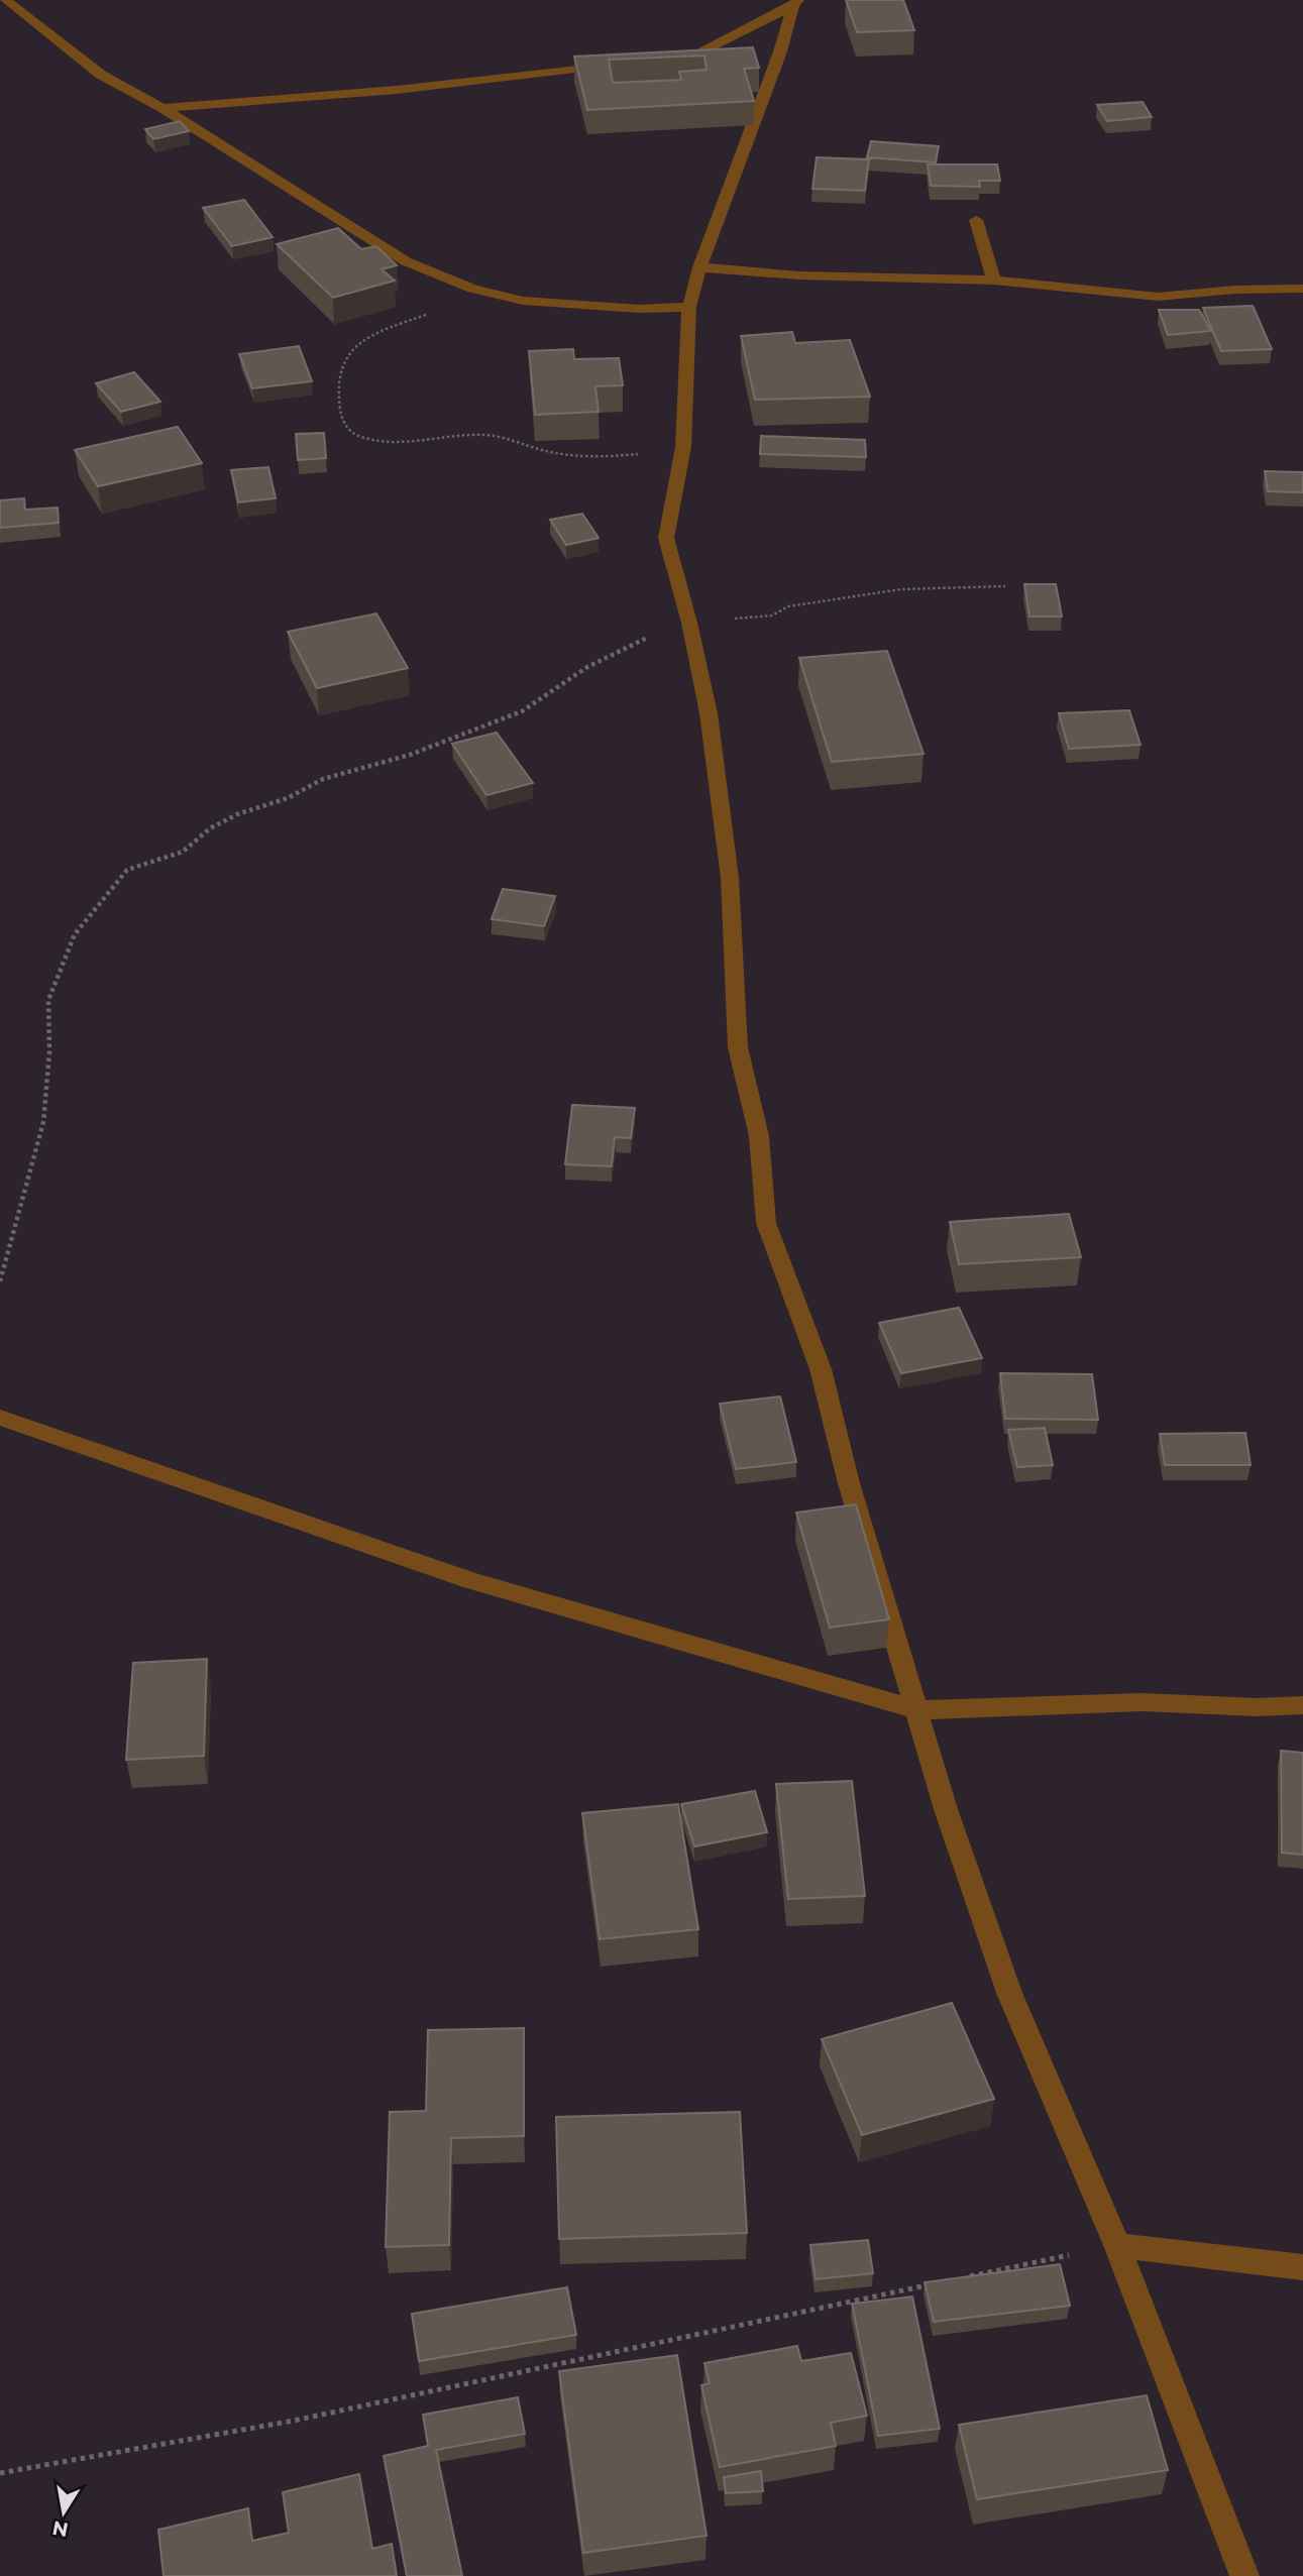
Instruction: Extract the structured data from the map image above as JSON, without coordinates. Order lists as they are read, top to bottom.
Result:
{
  "north": "bottom"
}
